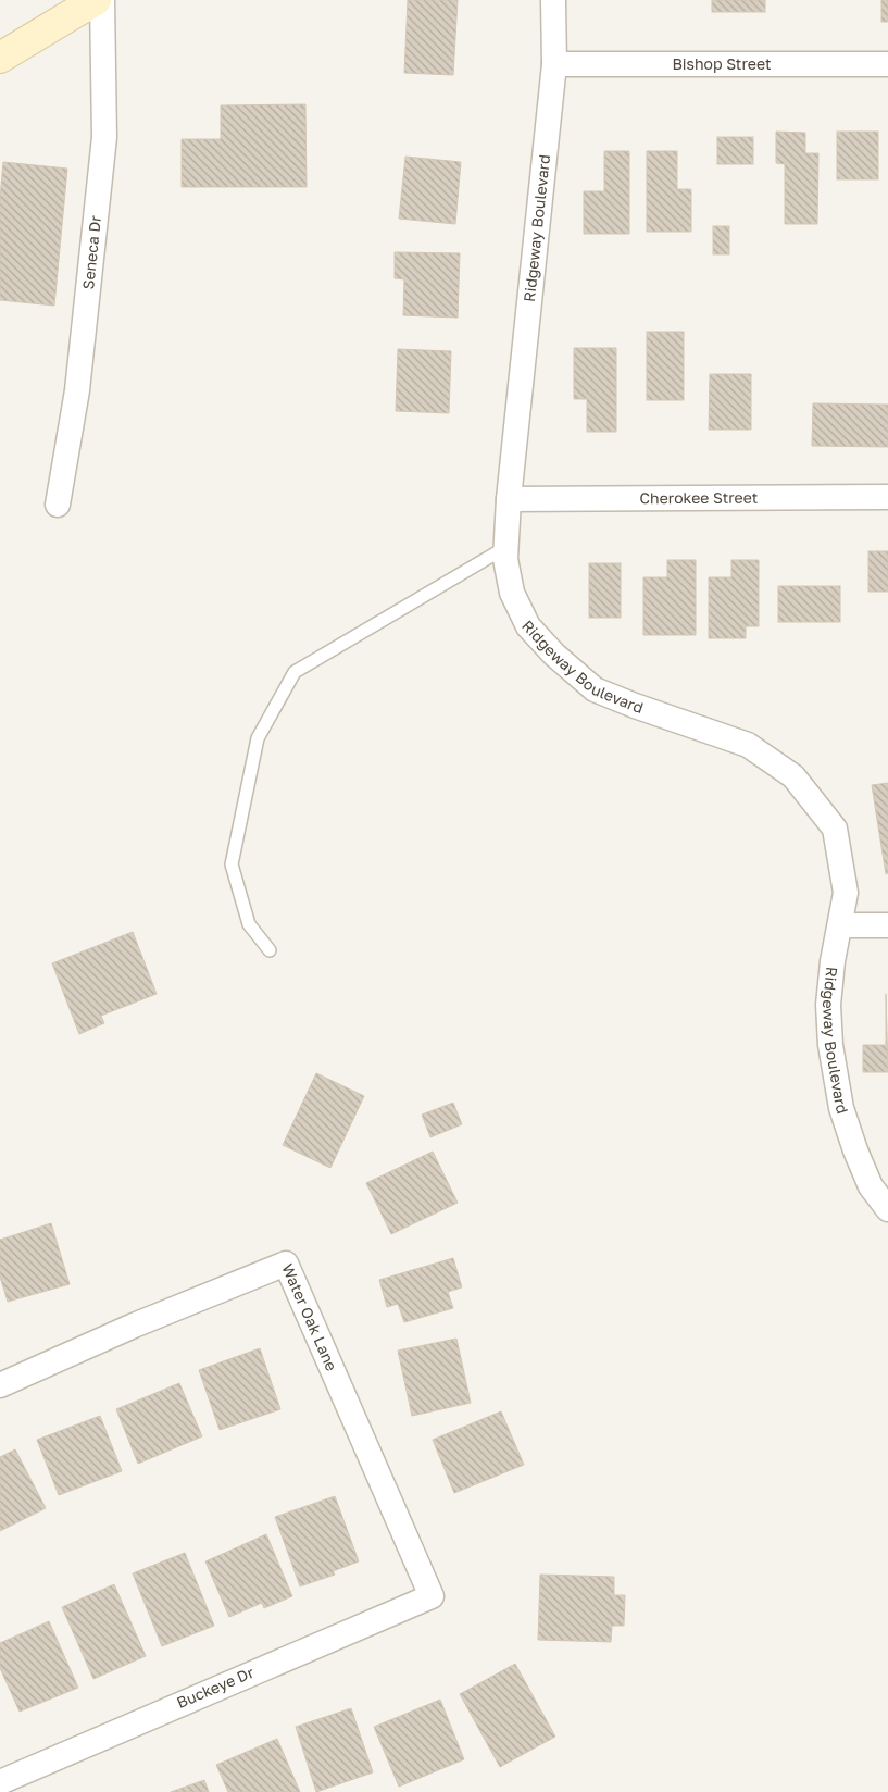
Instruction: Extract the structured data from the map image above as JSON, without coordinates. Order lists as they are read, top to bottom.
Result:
{
  "streets": {
    "street": [
      "Bishop Street",
      "Ridgeway Boulevard",
      "Seneca Dr",
      "Cherokee Street",
      "Water Oak Lane",
      "Buckeye Dr"
    ]
  },
  "crossings": [
    ["Bishop Street", "Ridgeway Boulevard"],
    ["Ridgeway Boulevard", "Cherokee Street"],
    ["Water Oak Lane", "Buckeye Dr"]
  ]
}
